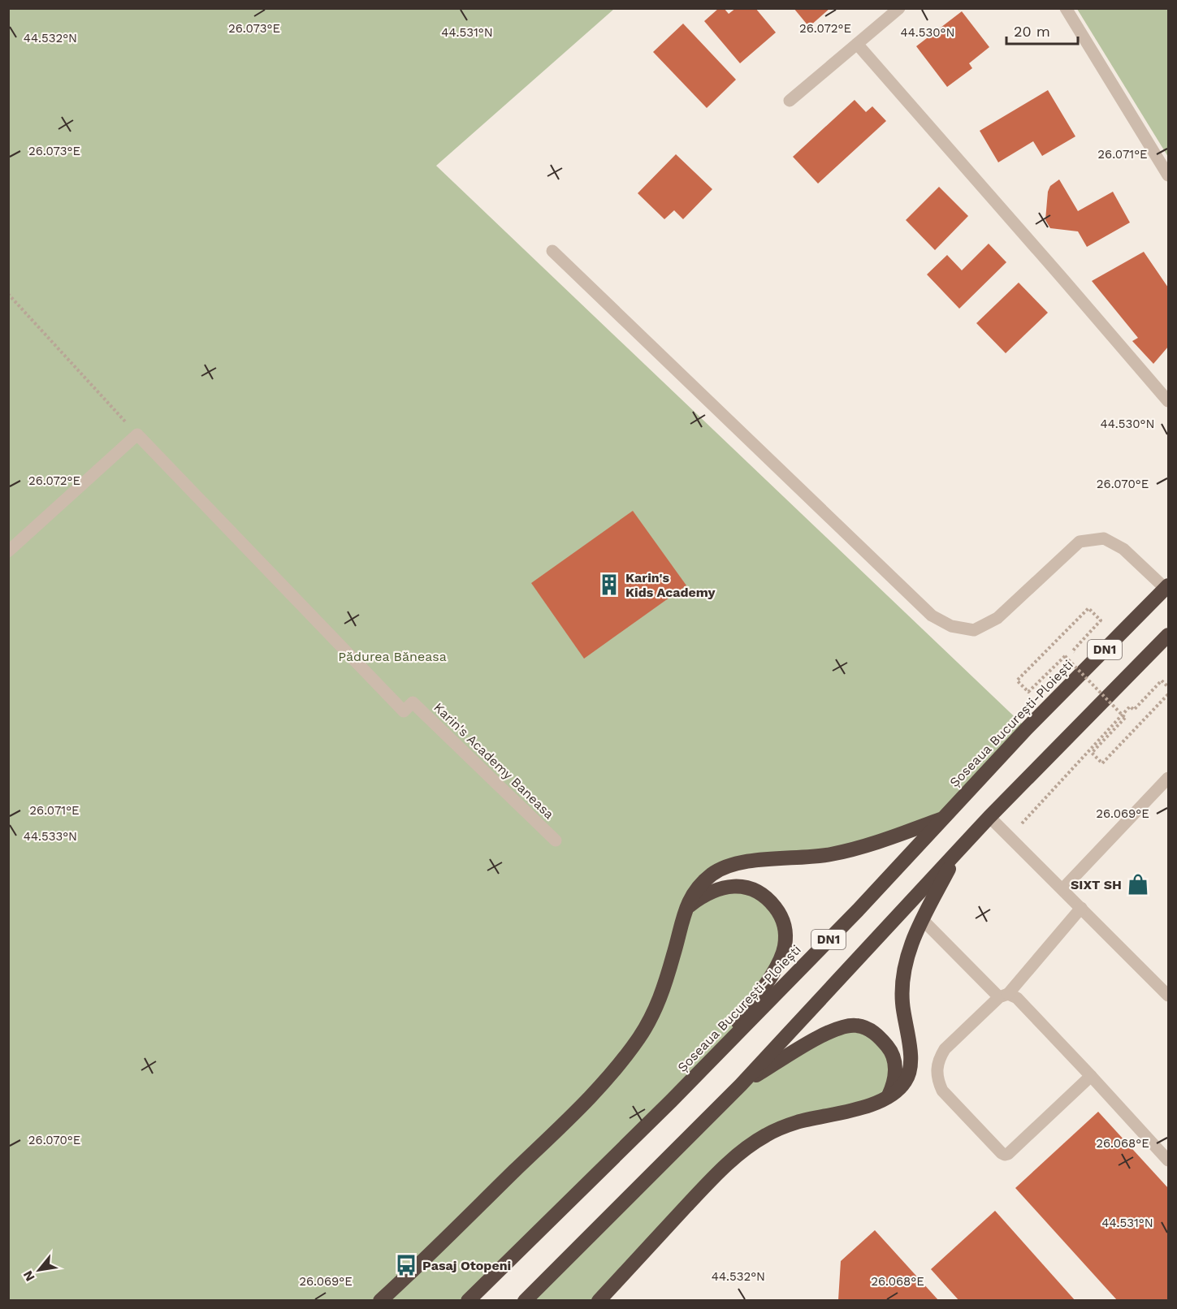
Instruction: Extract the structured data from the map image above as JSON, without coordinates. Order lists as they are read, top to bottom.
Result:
{
  "streets": {
    "highway": ["DN1", "Șoseaua București-Ploiești"],
    "street": ["Karin's Academy Baneasa"]
  },
  "parks": ["Pădurea Băneasa"],
  "places": {
    "building": ["Karin's Kids Academy"],
    "shop": ["SIXT SH"],
    "bus stop": ["Pasaj Otopeni"]
  },
  "scale_bar": "20 m",
  "north": "bottom left",
  "coordinates": [
    "26.073°E",
    "26.072°E",
    "44.531°N",
    "44.530°N",
    "44.532°N",
    "26.071°E",
    "26.070°E",
    "26.069°E",
    "44.533°N",
    "26.068°E"
  ]
}
